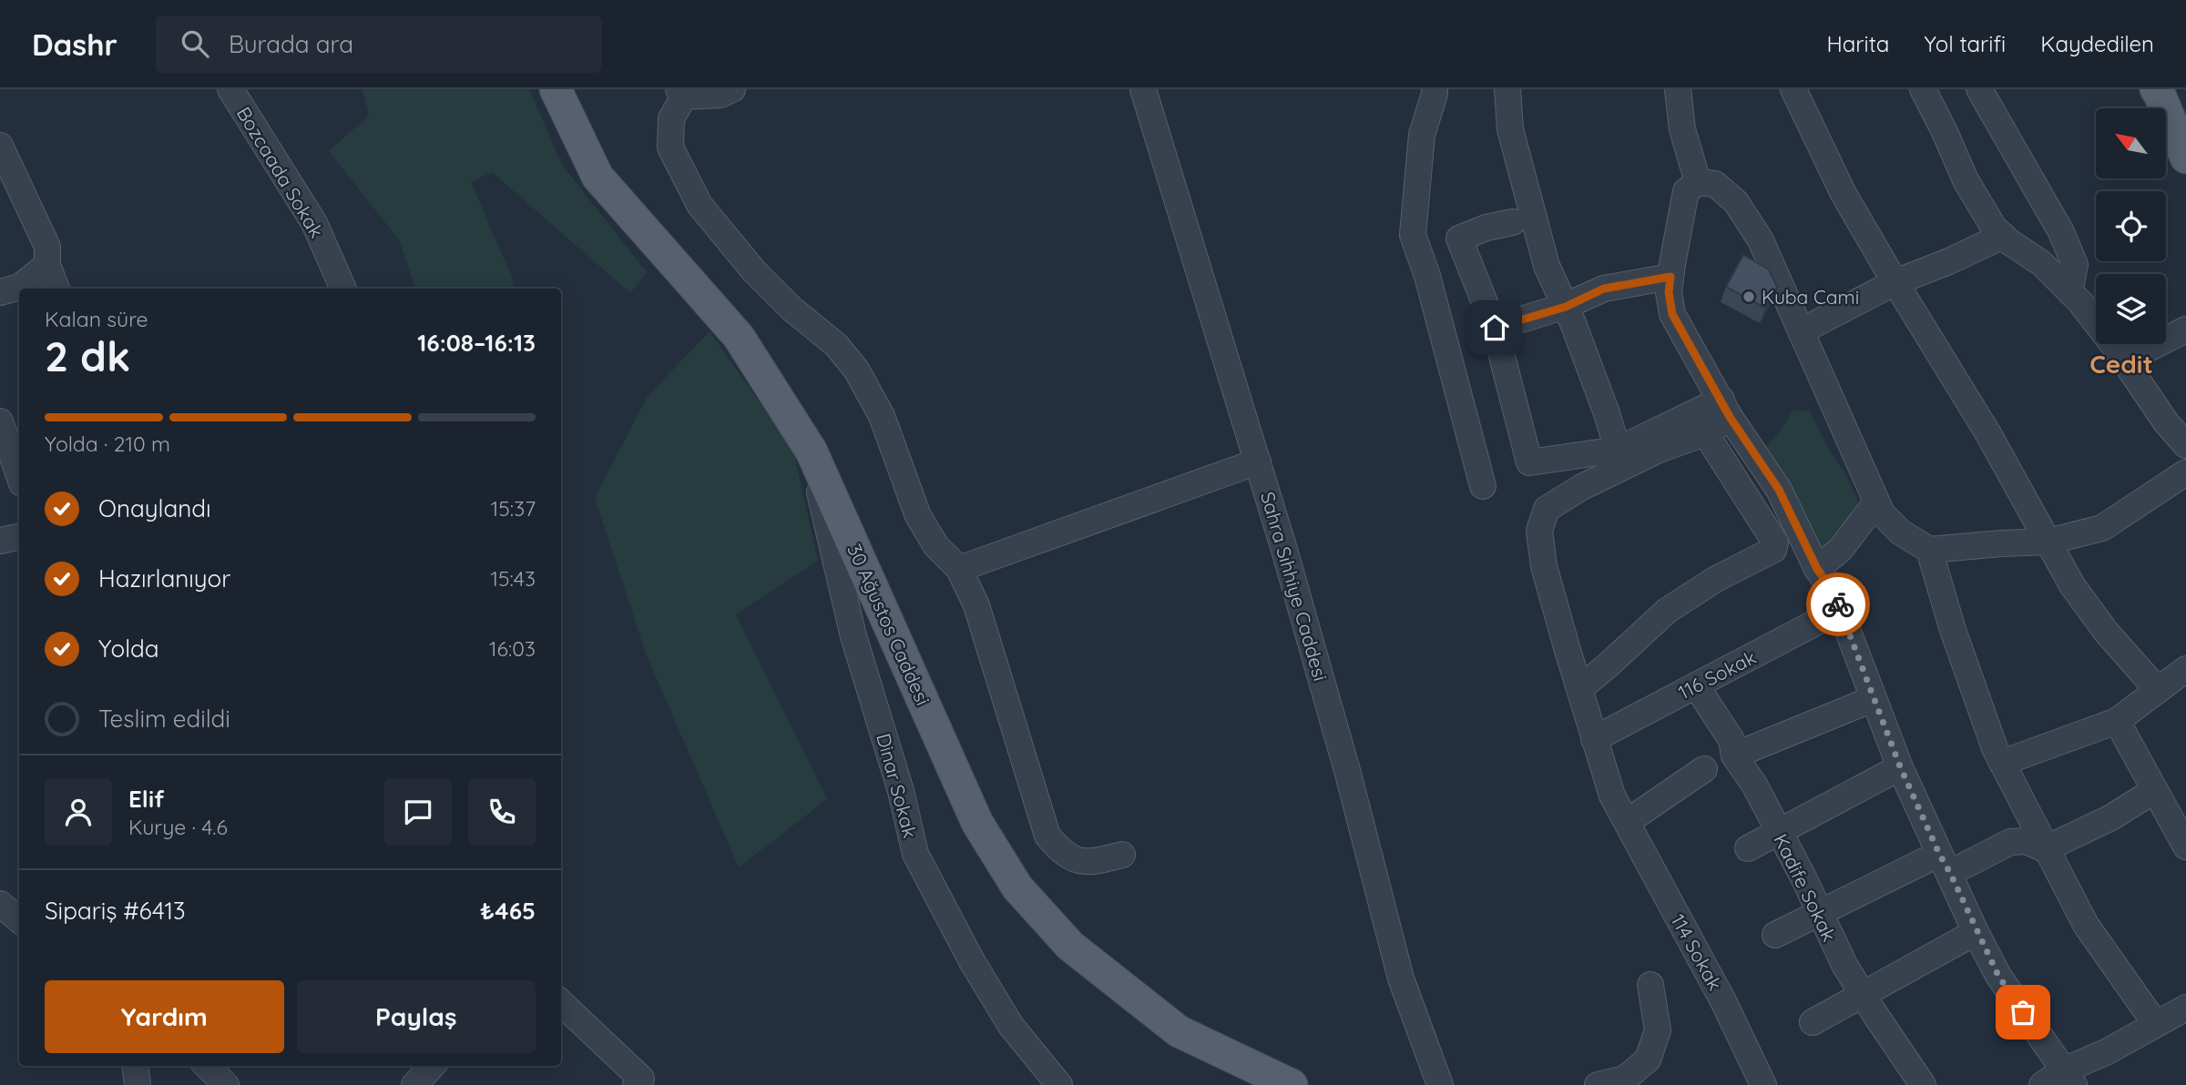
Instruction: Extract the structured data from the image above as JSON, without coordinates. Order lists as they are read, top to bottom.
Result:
{
  "streets": {
    "main road": ["30 Ağustos Caddesi"],
    "street": [
      "Bozcaada Sokak",
      "Sahra Sıhhiye Caddesi",
      "116 Sokak",
      "Dinar Sokak",
      "Kadife Sokak",
      "114 Sokak"
    ]
  },
  "crossings": [
    ["30 Ağustos Caddesi", "Dinar Sokak"],
    ["116 Sokak", "Kadife Sokak"],
    ["116 Sokak", "114 Sokak"]
  ],
  "districts": ["Cedit"],
  "places": ["Kuba Cami"],
  "north": "top left",
  "page": {
    "header": "Dashr",
    "search": "Burada ara",
    "nav": ["Harita", "Yol tarifi", "Kaydedilen"],
    "heading": ["2 dk", "Kalan süre", "16:08–16:13"],
    "panel": [
      "Elif",
      "Kurye · 4.6",
      "Sipariş #6413",
      "₺465"
    ],
    "bar": "Yolda · 210 m",
    "list": [
      ["Onaylandı", "15:37"],
      ["Hazırlanıyor", "15:43"],
      ["Yolda", "16:03"],
      "Teslim edildi"
    ],
    "buttons": ["Yardım", "Paylaş"]
  }
}
